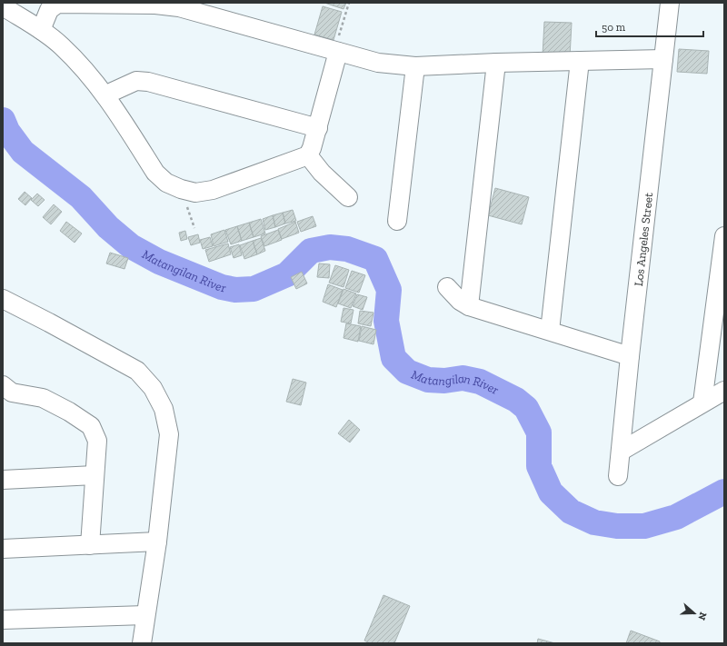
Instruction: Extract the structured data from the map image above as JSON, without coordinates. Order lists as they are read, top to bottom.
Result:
{
  "streets": {
    "street": ["Los Angeles Street"]
  },
  "water": ["Matangilan River"],
  "scale_bar": "50 m",
  "north": "right"
}
